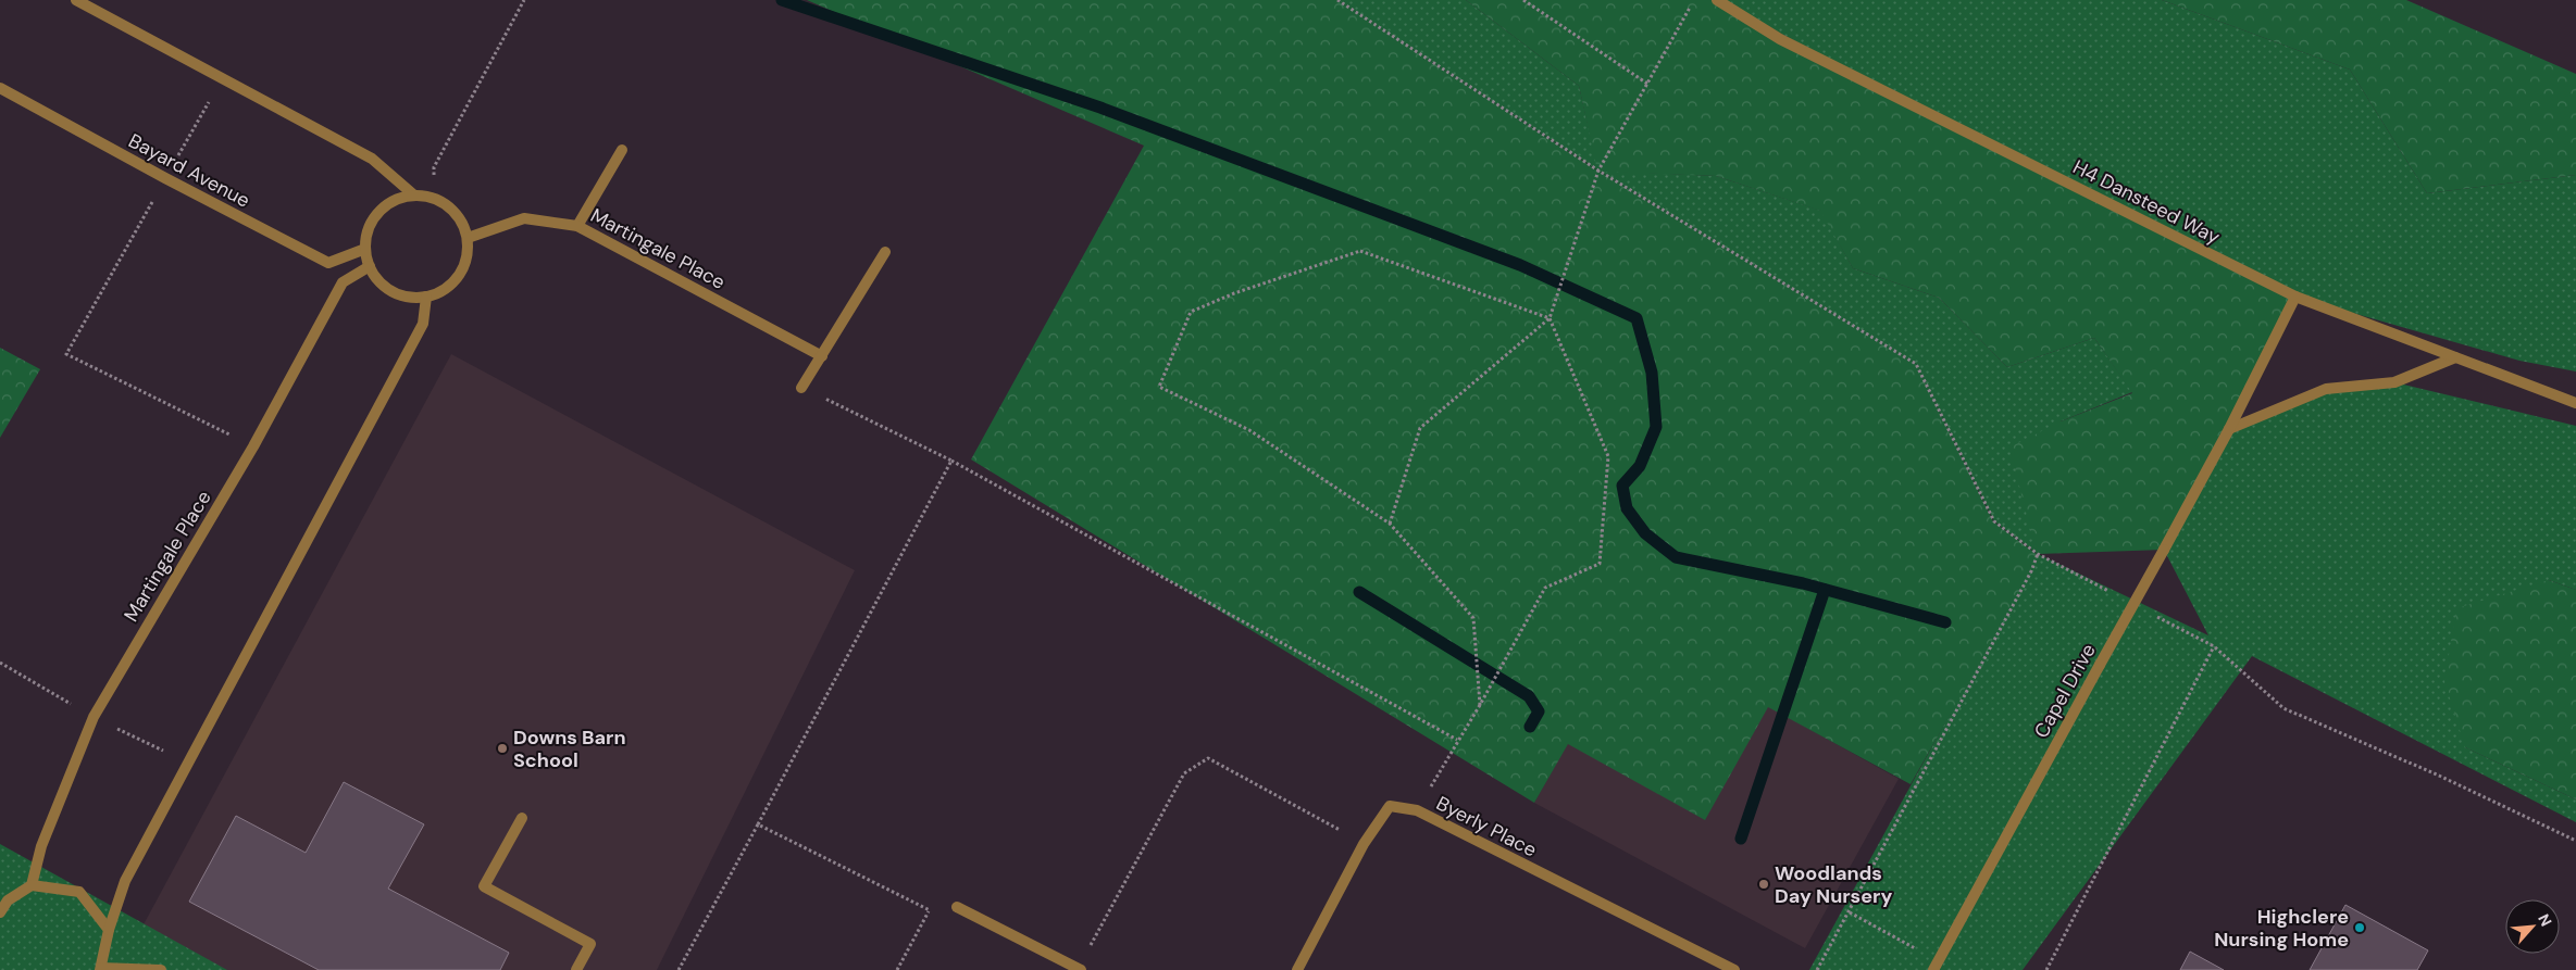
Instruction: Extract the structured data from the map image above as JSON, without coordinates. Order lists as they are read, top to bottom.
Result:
{
  "streets": {
    "street": [
      "Bayard Avenue",
      "H4 Dansteed Way",
      "Martingale Place",
      "Capel Drive",
      "Byerly Place"
    ]
  },
  "crossings": [
    ["Bayard Avenue", "Martingale Place"],
    ["H4 Dansteed Way", "Capel Drive"]
  ],
  "places": ["Downs Barn School", "Woodlands Day Nursery", "Highclere Nursing Home"],
  "north": "top right"
}
